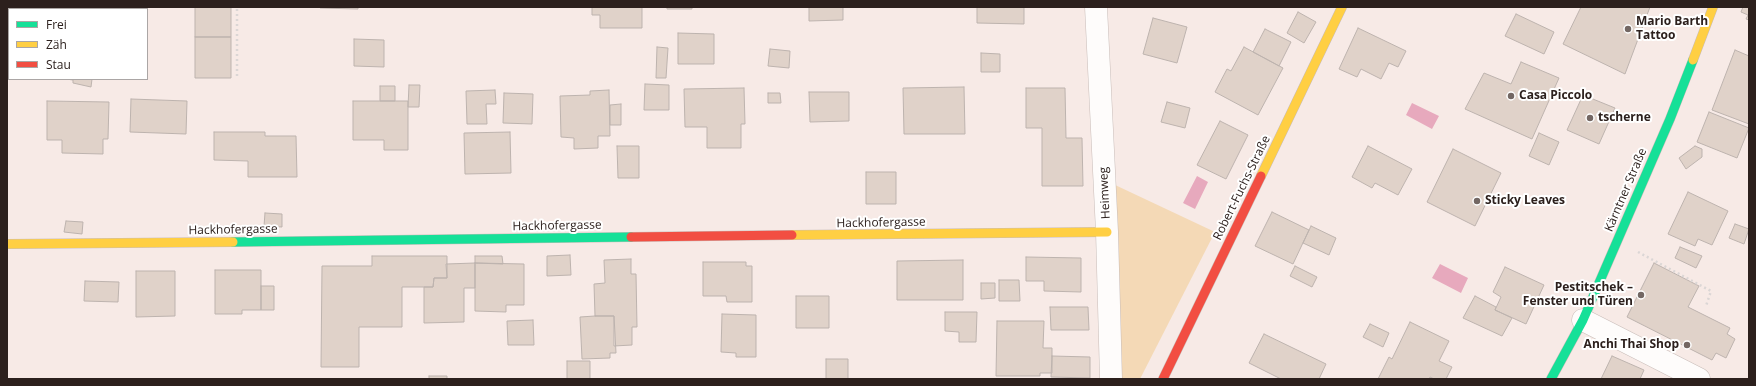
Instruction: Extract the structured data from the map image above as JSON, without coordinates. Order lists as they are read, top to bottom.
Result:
{
  "streets": {
    "street": [
      "Robert-Fuchs-Straße",
      "Kärntner Straße",
      "Heimweg",
      "Hackhofergasse"
    ]
  },
  "crossings": [
    ["Heimweg", "Hackhofergasse"]
  ],
  "places": [
    "Mario Barth Tattoo",
    "Casa Piccolo",
    "tscherne",
    "Sticky Leaves",
    "Pestitschek – Fenster und Türen",
    "Anchi Thai Shop"
  ],
  "legend": ["Frei", "Zäh", "Stau"]
}
